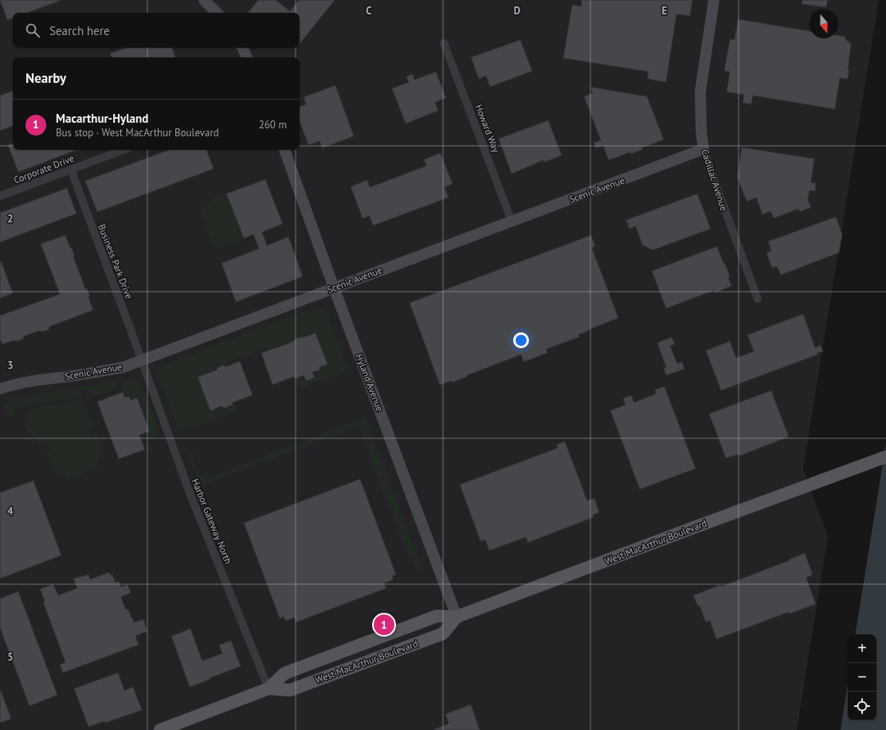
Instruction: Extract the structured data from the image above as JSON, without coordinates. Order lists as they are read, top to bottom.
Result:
{
  "streets": {
    "main road": ["West MacArthur Boulevard"],
    "street": [
      "Howard Way",
      "Corporate Drive",
      "Cadillac Avenue",
      "Scenic Avenue",
      "Business Park Drive",
      "Hyland Avenue",
      "Harbor Gateway North"
    ]
  },
  "crossings": [
    ["Howard Way", "Scenic Avenue"],
    ["Corporate Drive", "Business Park Drive"],
    ["Cadillac Avenue", "Scenic Avenue"],
    ["Scenic Avenue", "Business Park Drive"],
    ["Scenic Avenue", "Hyland Avenue"],
    ["Scenic Avenue", "Harbor Gateway North"],
    ["Business Park Drive", "Harbor Gateway North"],
    ["Hyland Avenue", "West MacArthur Boulevard"],
    ["Harbor Gateway North", "West MacArthur Boulevard"]
  ],
  "north": "bottom",
  "page": {
    "search": "Search here",
    "heading": "Nearby",
    "list": [
      {
        "mark": "1",
        "name": "Macarthur-Hyland",
        "note": "Bus stop · West MacArthur Boulevard",
        "value": "260 m"
      }
    ],
    "pins": "1",
    "map_buttons": ["+", "−"]
  },
  "grid": {
    "columns": ["C", "D", "E"],
    "rows": [
      "2",
      "3",
      "4",
      "5"
    ]
  }
}
